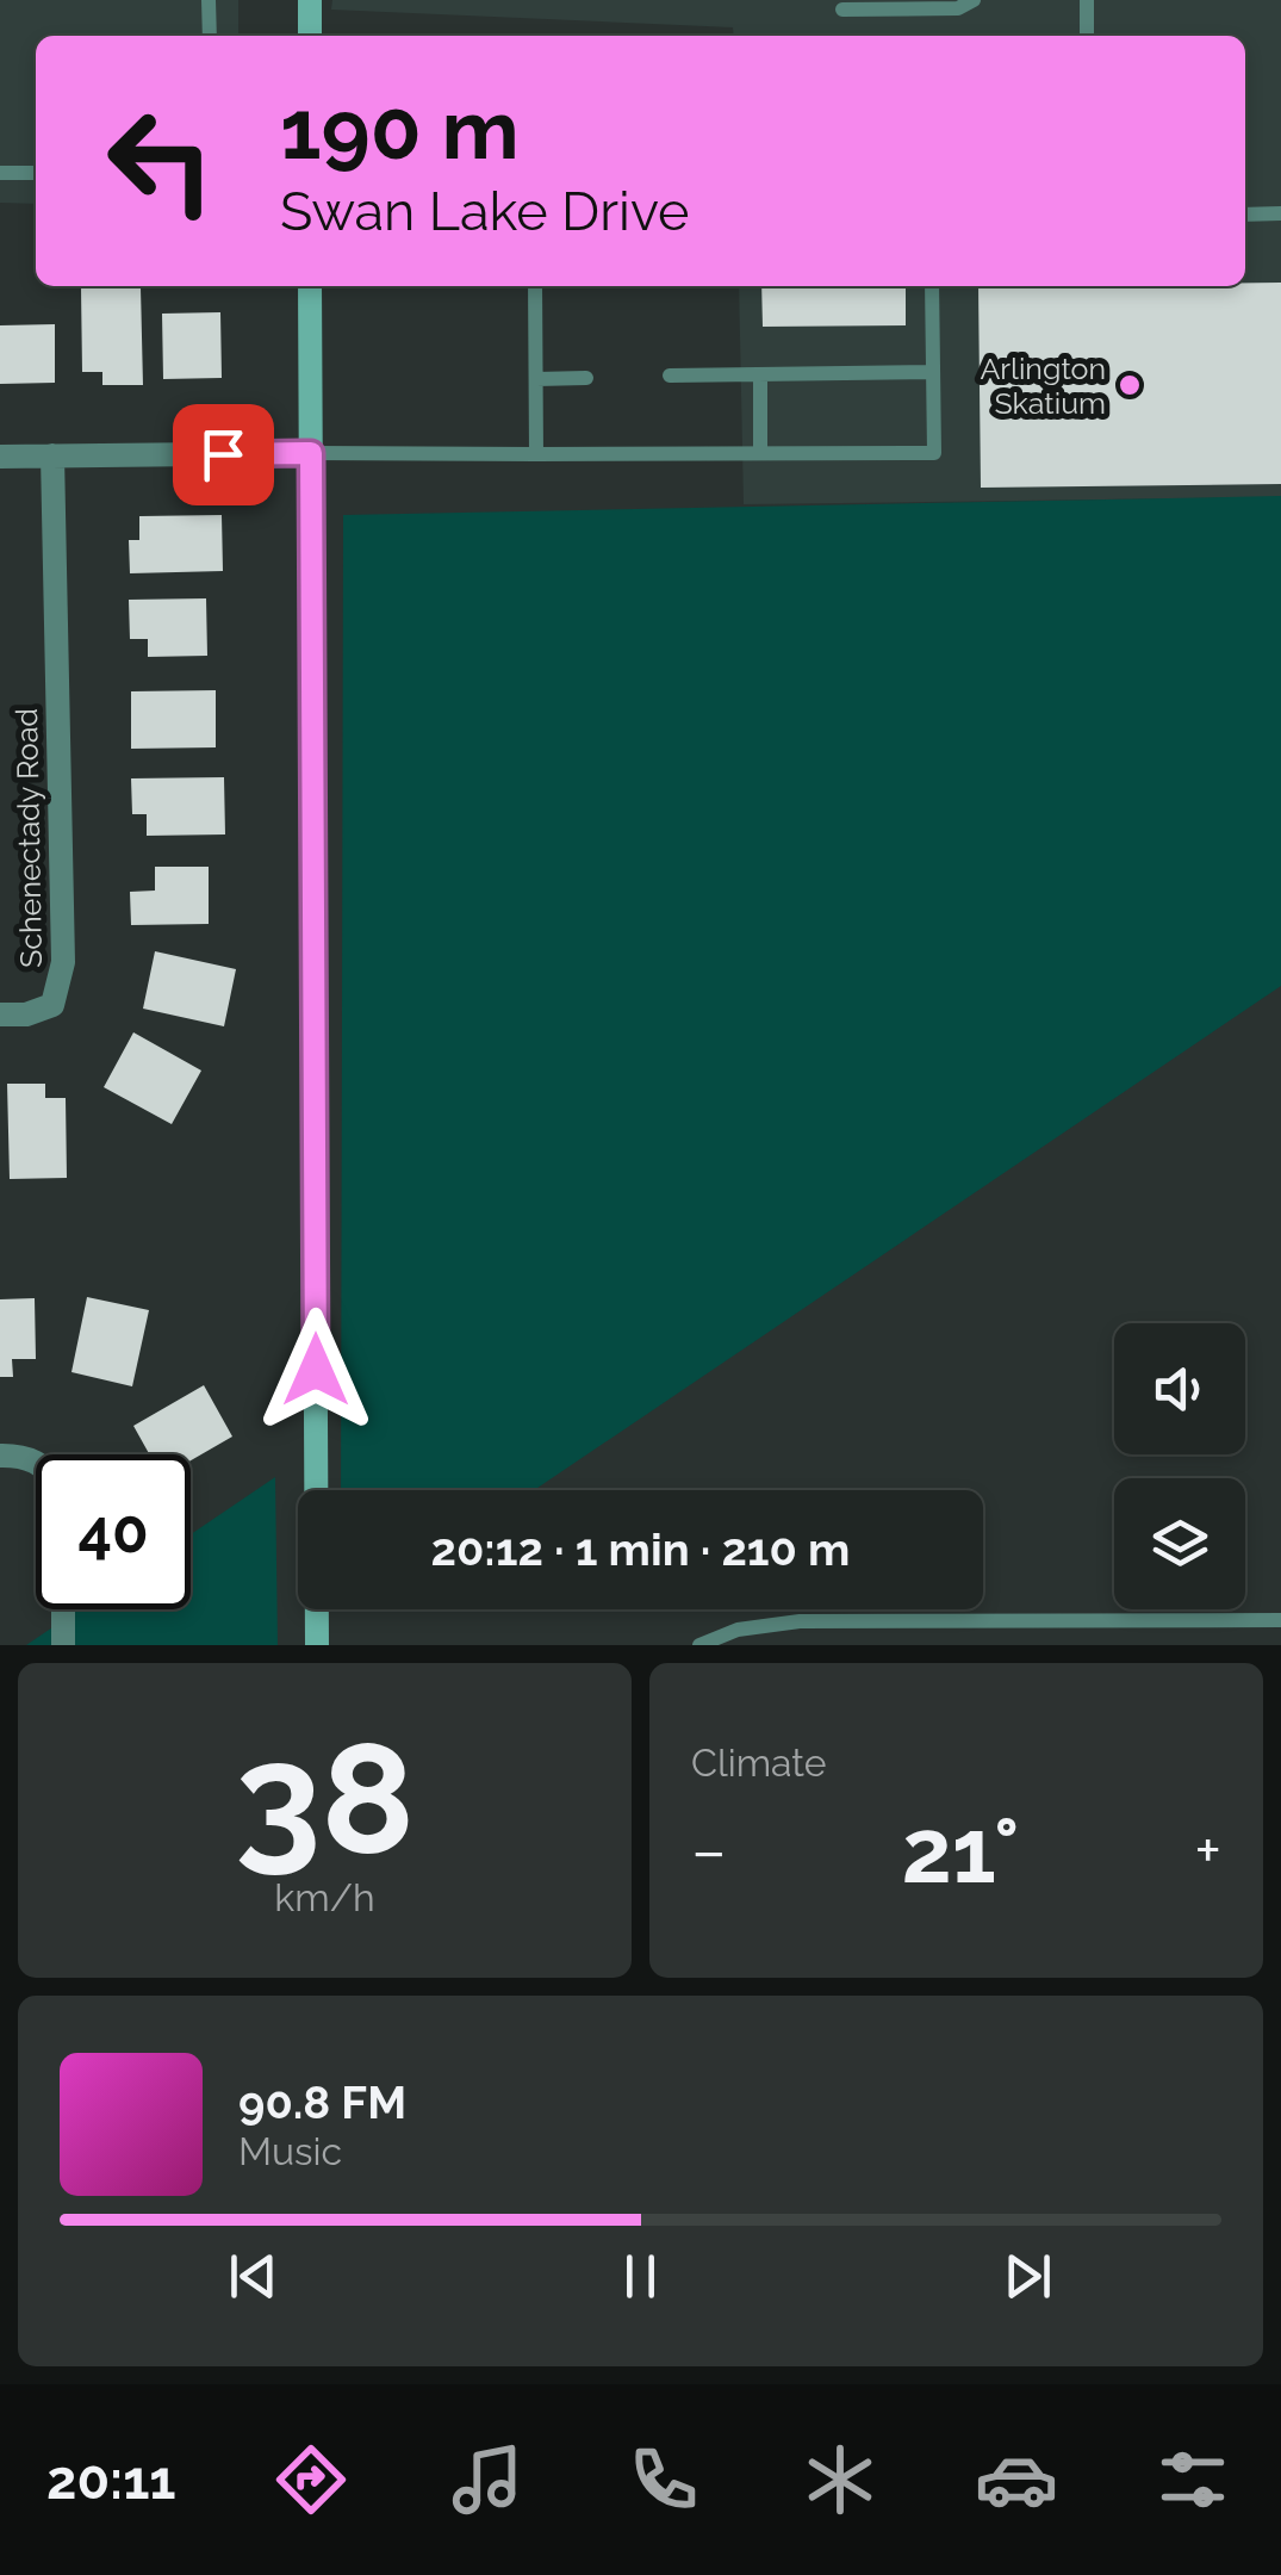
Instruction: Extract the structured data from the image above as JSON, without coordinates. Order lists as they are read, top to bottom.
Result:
{
  "streets": {
    "street": ["Schenectady Road"]
  },
  "places": ["Arlington Skatium"],
  "page": {
    "turn": ["190 m", "Swan Lake Drive"],
    "limit": "40",
    "trip": "20:12 · 1 min · 210 m",
    "tile": [
      ["38", "km/h"],
      "Climate"
    ],
    "heat": ["−", "21°", "+"],
    "song": ["90.8 FM", "Music"],
    "tabs": "20:11"
  }
}
